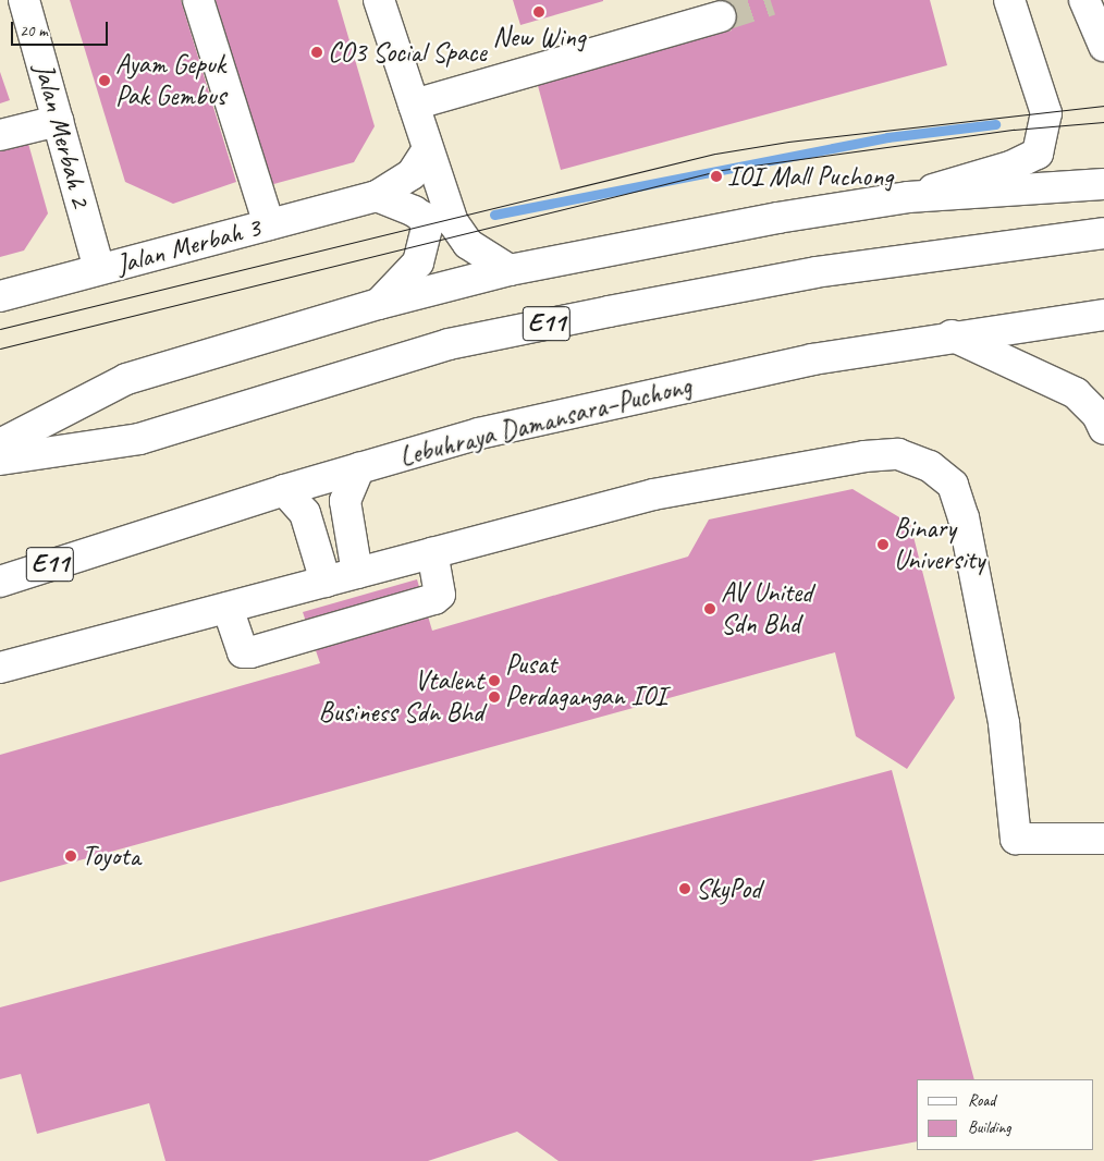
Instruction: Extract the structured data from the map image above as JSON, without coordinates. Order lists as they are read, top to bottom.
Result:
{
  "streets": {
    "main road": [
      "Jalan Merbah 2",
      "Jalan Merbah 3",
      "E11",
      "Lebuhraya Damansara–Puchong"
    ]
  },
  "crossings": [
    ["Jalan Merbah 2", "Jalan Merbah 3"]
  ],
  "places": [
    "New Wing",
    "CO3 Social Space",
    "Ayam Gepuk Pak Gembus",
    "IOI Mall Puchong",
    "Binary University",
    "AV United Sdn Bhd",
    "Pusat Perdagangan IOI",
    "Vtalent Business Sdn Bhd",
    "Toyota",
    "SkyPod"
  ],
  "legend": ["Road", "Building"],
  "scale_bar": "20 m"
}
